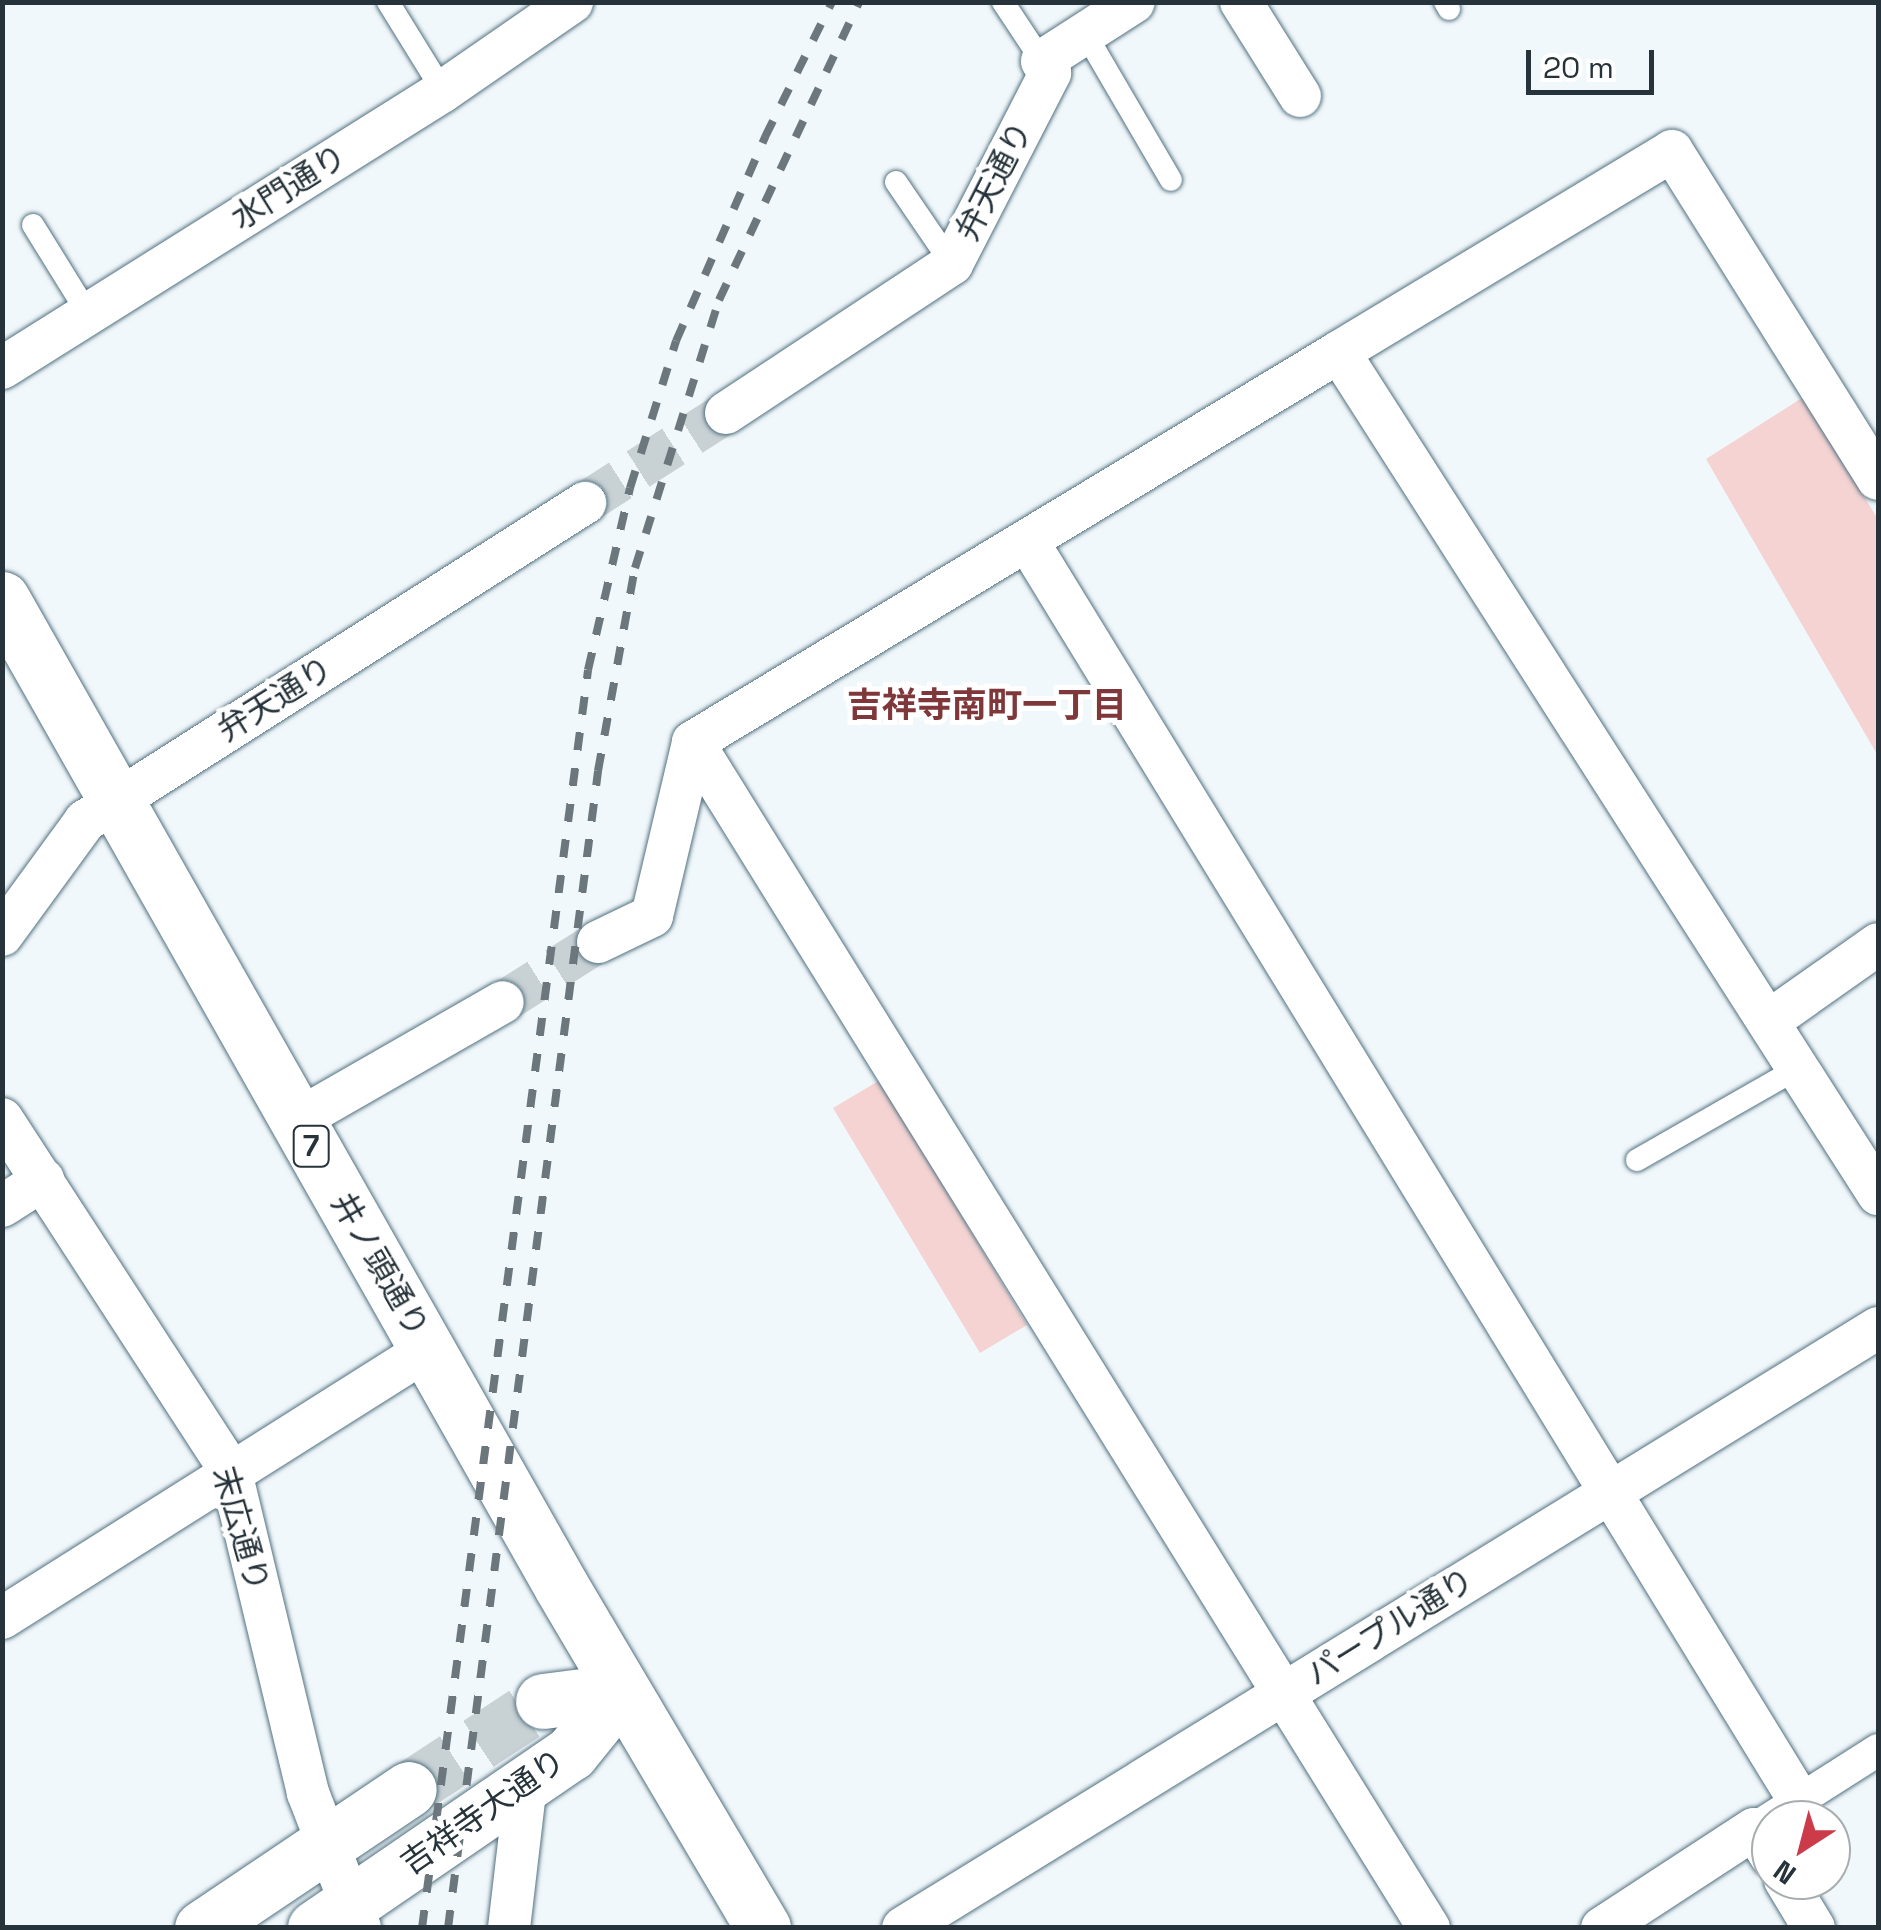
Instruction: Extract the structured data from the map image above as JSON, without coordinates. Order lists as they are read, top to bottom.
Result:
{
  "streets": {
    "main road": ["7", "井ノ頭通り", "吉祥寺大通り"],
    "street": [
      "弁天通り",
      "水門通り",
      "末広通り",
      "パープル通り"
    ]
  },
  "crossings": [
    ["弁天通り", "井ノ頭通り"],
    ["井ノ頭通り", "吉祥寺大通り"],
    ["末広通り", "吉祥寺大通り"]
  ],
  "districts": ["吉祥寺南町一丁目"],
  "scale_bar": "20 m",
  "north": "bottom left"
}
